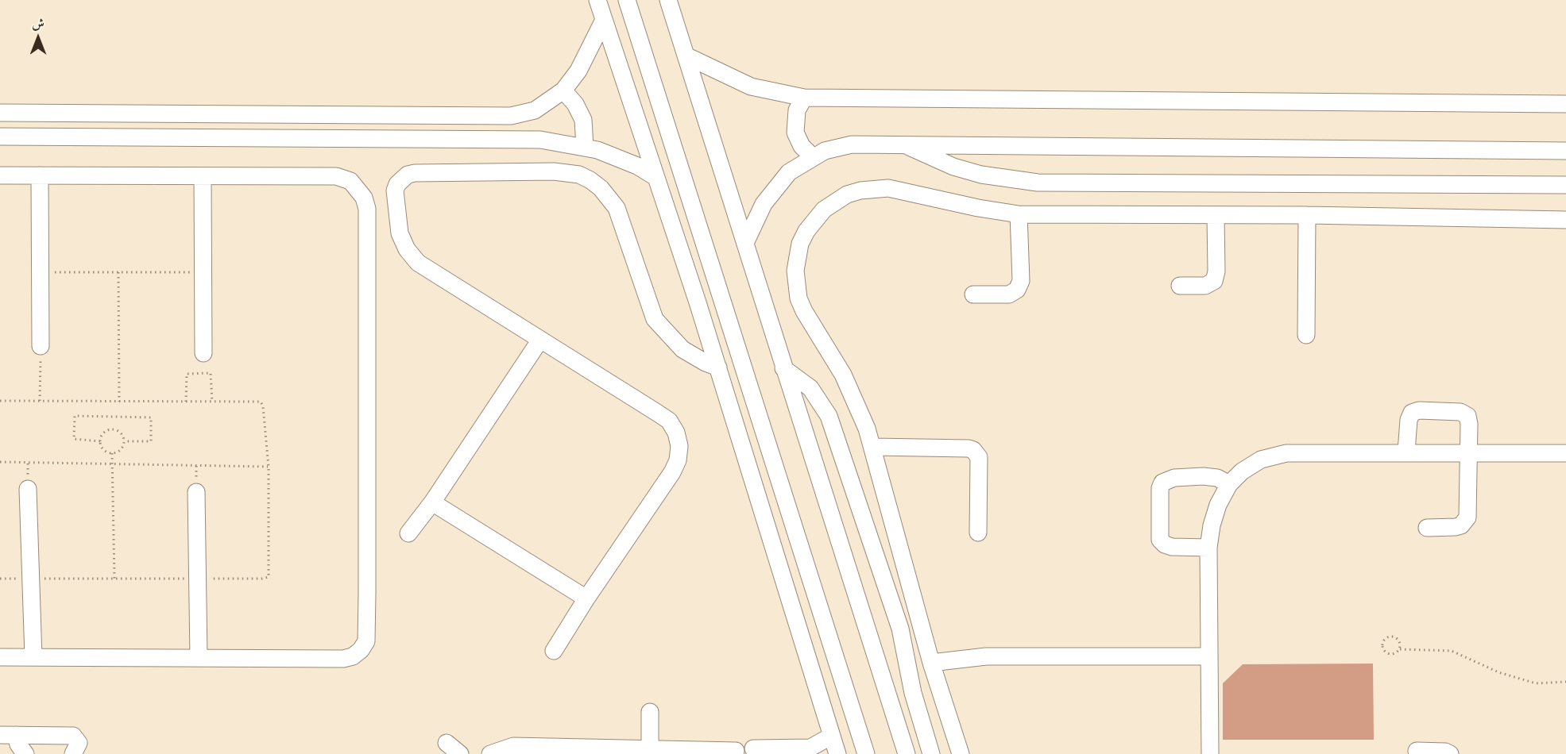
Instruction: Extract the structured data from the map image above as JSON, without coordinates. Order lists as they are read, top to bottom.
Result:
{
  "north": "top"
}
